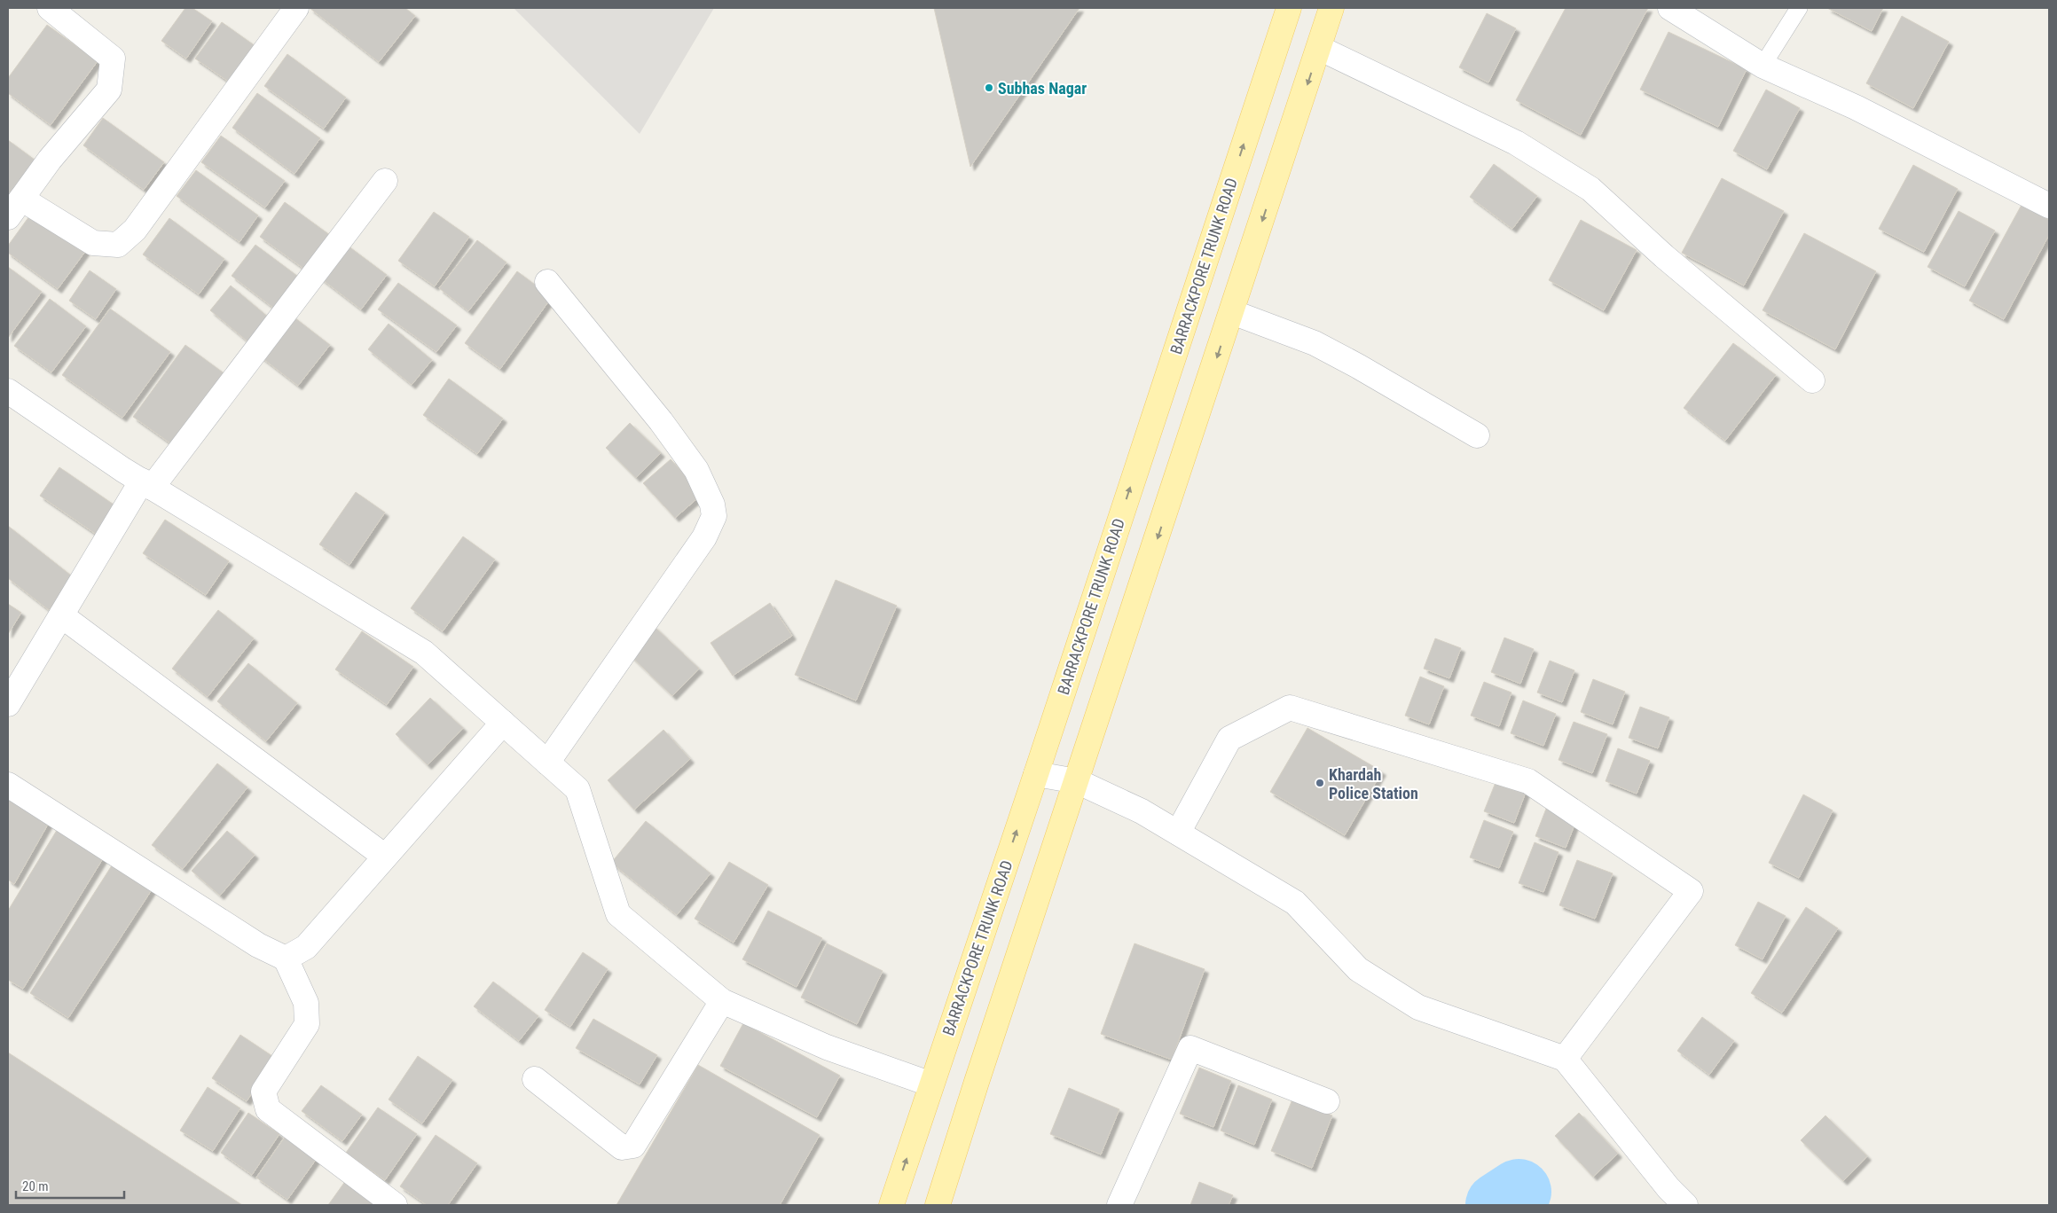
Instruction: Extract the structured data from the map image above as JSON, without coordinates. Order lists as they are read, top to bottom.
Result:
{
  "streets": {
    "main road": ["BARRACKPORE TRUNK ROAD"]
  },
  "places": ["Subhas Nagar", "Khardah Police Station"],
  "scale_bar": "20 m"
}
